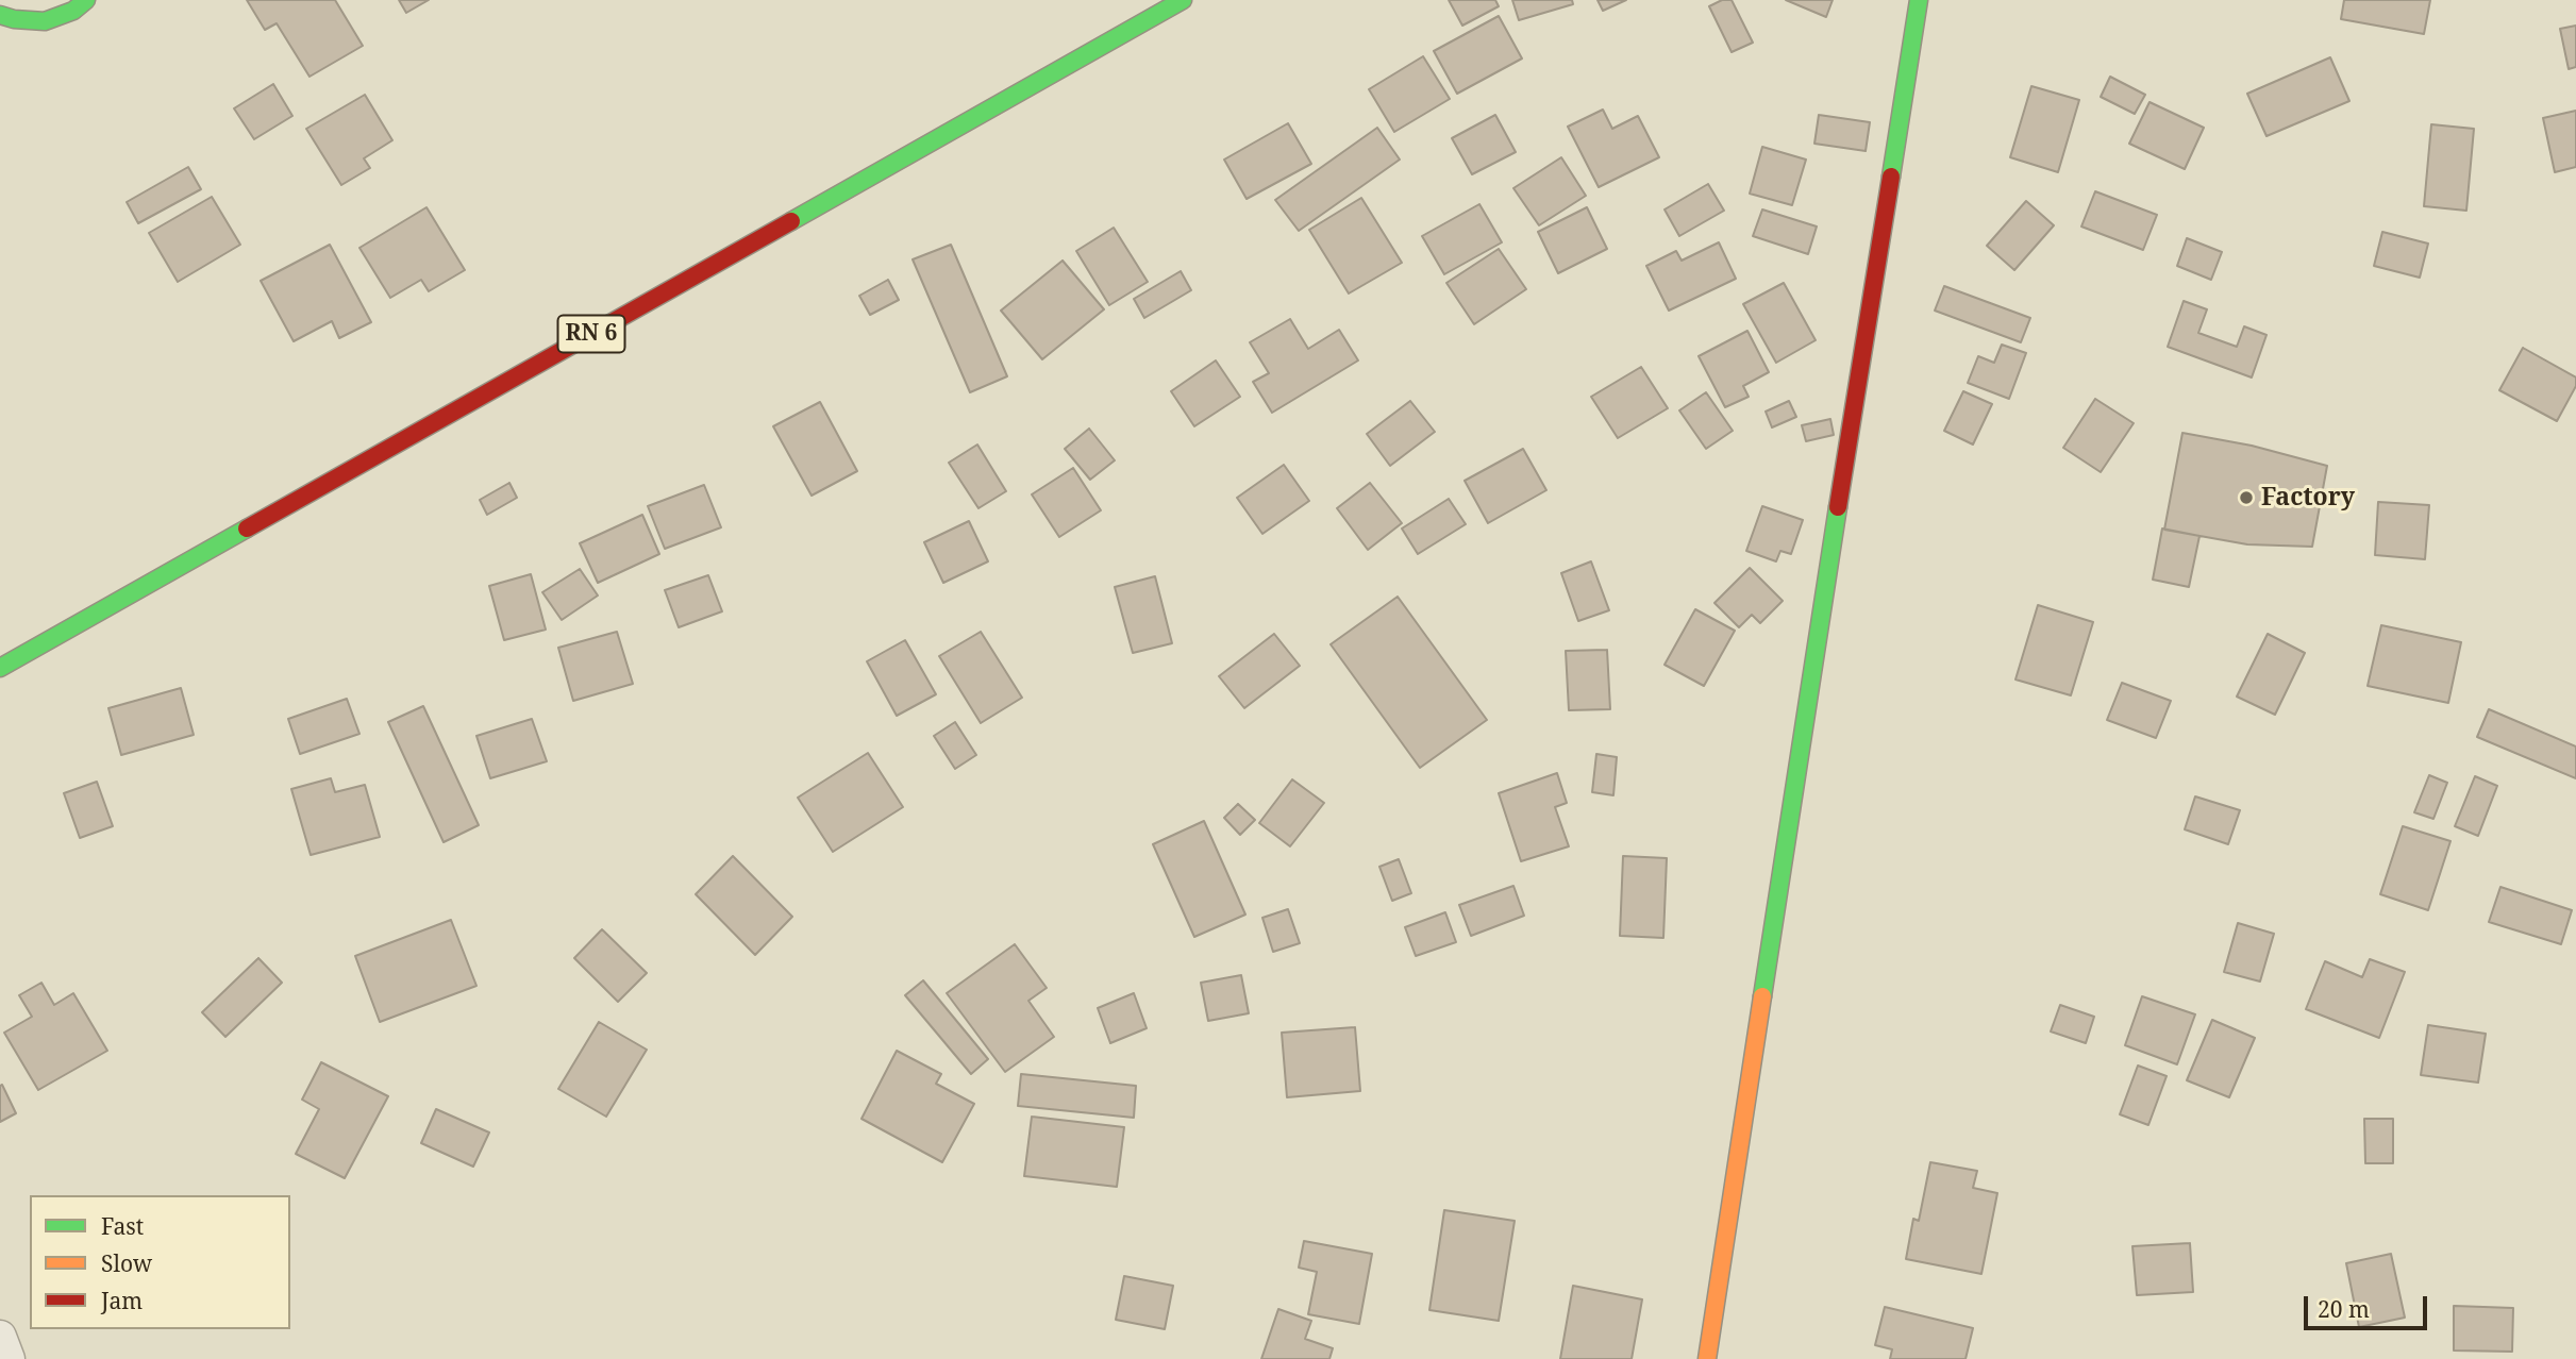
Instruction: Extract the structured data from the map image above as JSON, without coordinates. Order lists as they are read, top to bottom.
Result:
{
  "streets": {
    "street": ["RN 6"]
  },
  "places": ["Factory"],
  "legend": ["Fast", "Slow", "Jam"],
  "scale_bar": "20 m"
}
